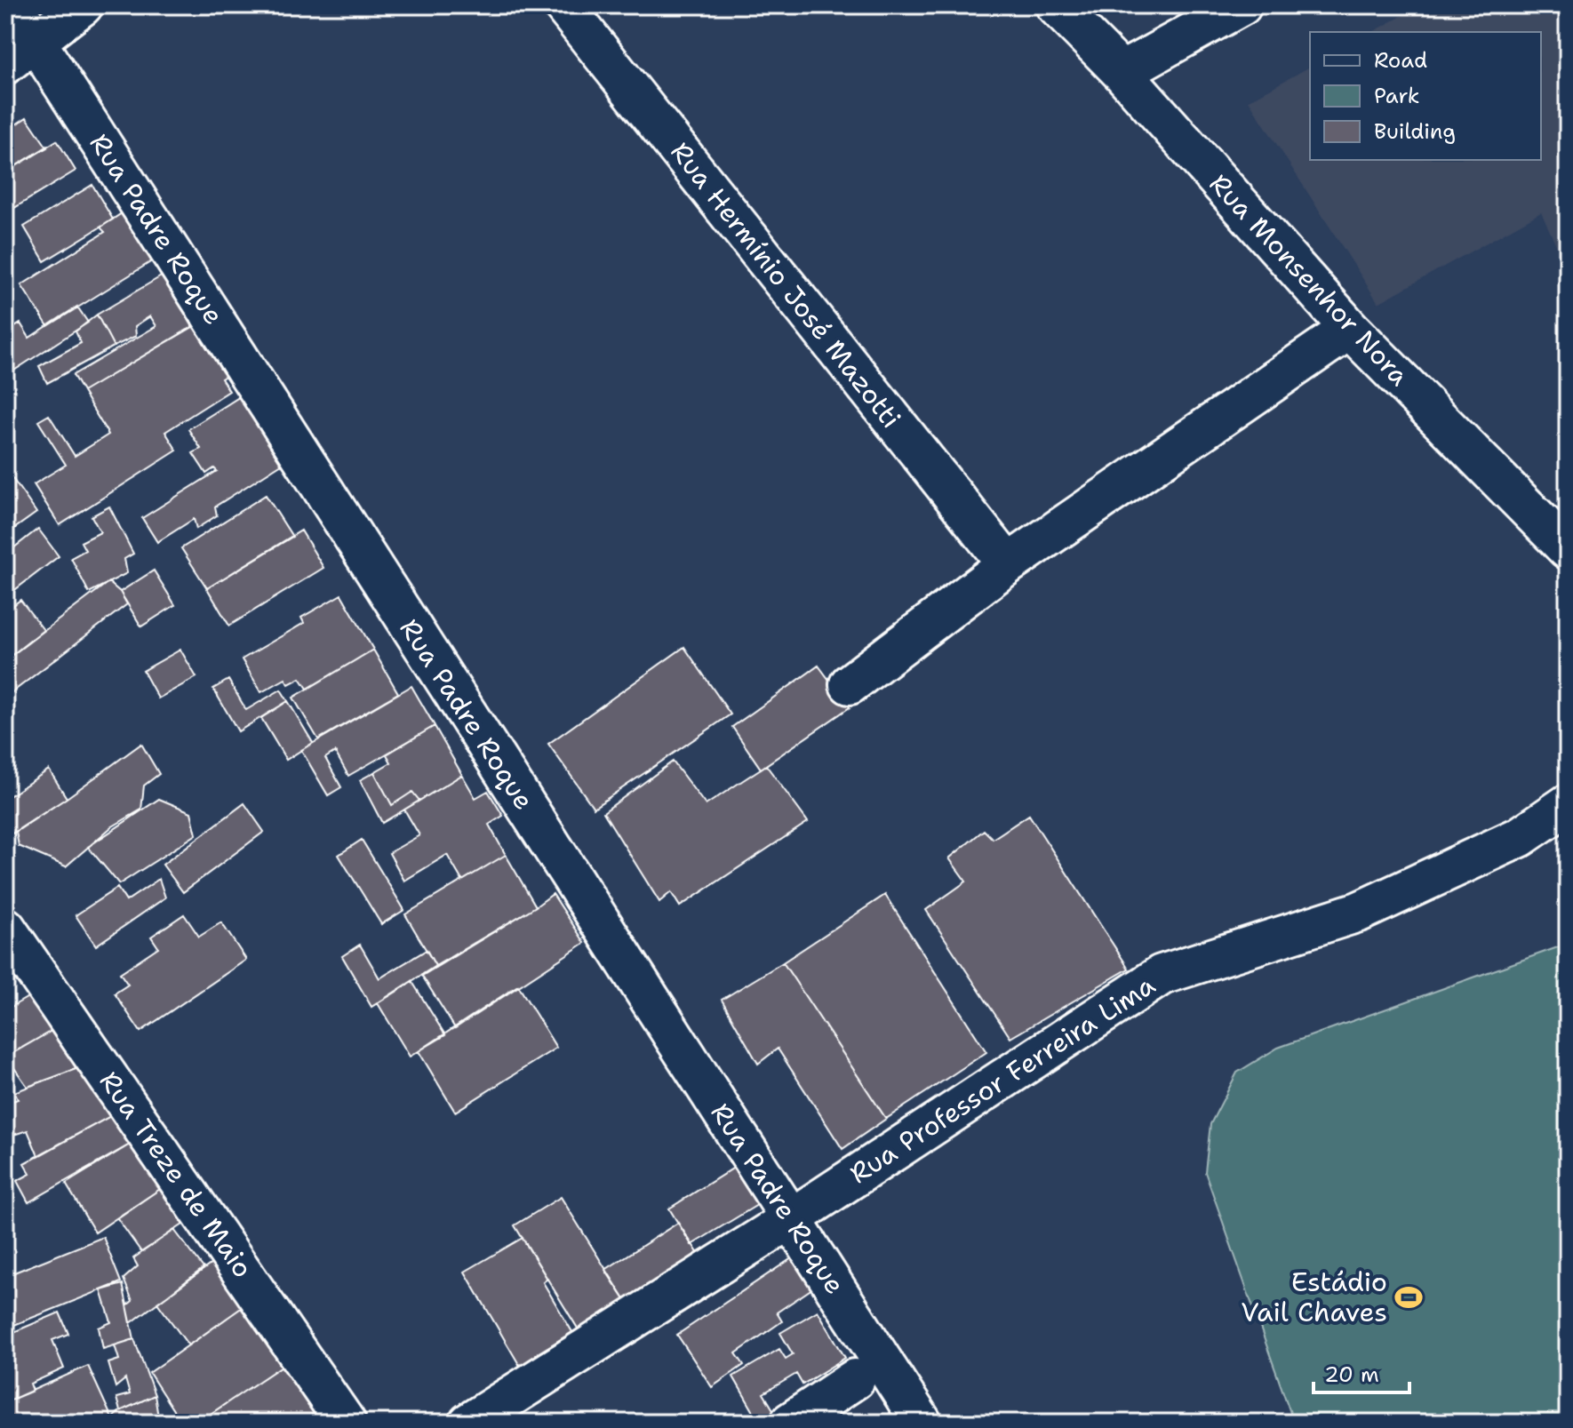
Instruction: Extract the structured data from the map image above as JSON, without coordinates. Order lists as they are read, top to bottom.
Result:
{
  "streets": {
    "street": [
      "Rua Padre Roque",
      "Rua Monsenhor Nora",
      "Rua Hermínio José Mazotti",
      "Rua Professor Ferreira Lima",
      "Rua Treze de Maio"
    ]
  },
  "crossings": [
    ["Rua Padre Roque", "Rua Professor Ferreira Lima"]
  ],
  "places": {
    "sports": ["Estádio Vail Chaves"]
  },
  "legend": ["Road", "Park", "Building"],
  "scale_bar": "20 m"
}
